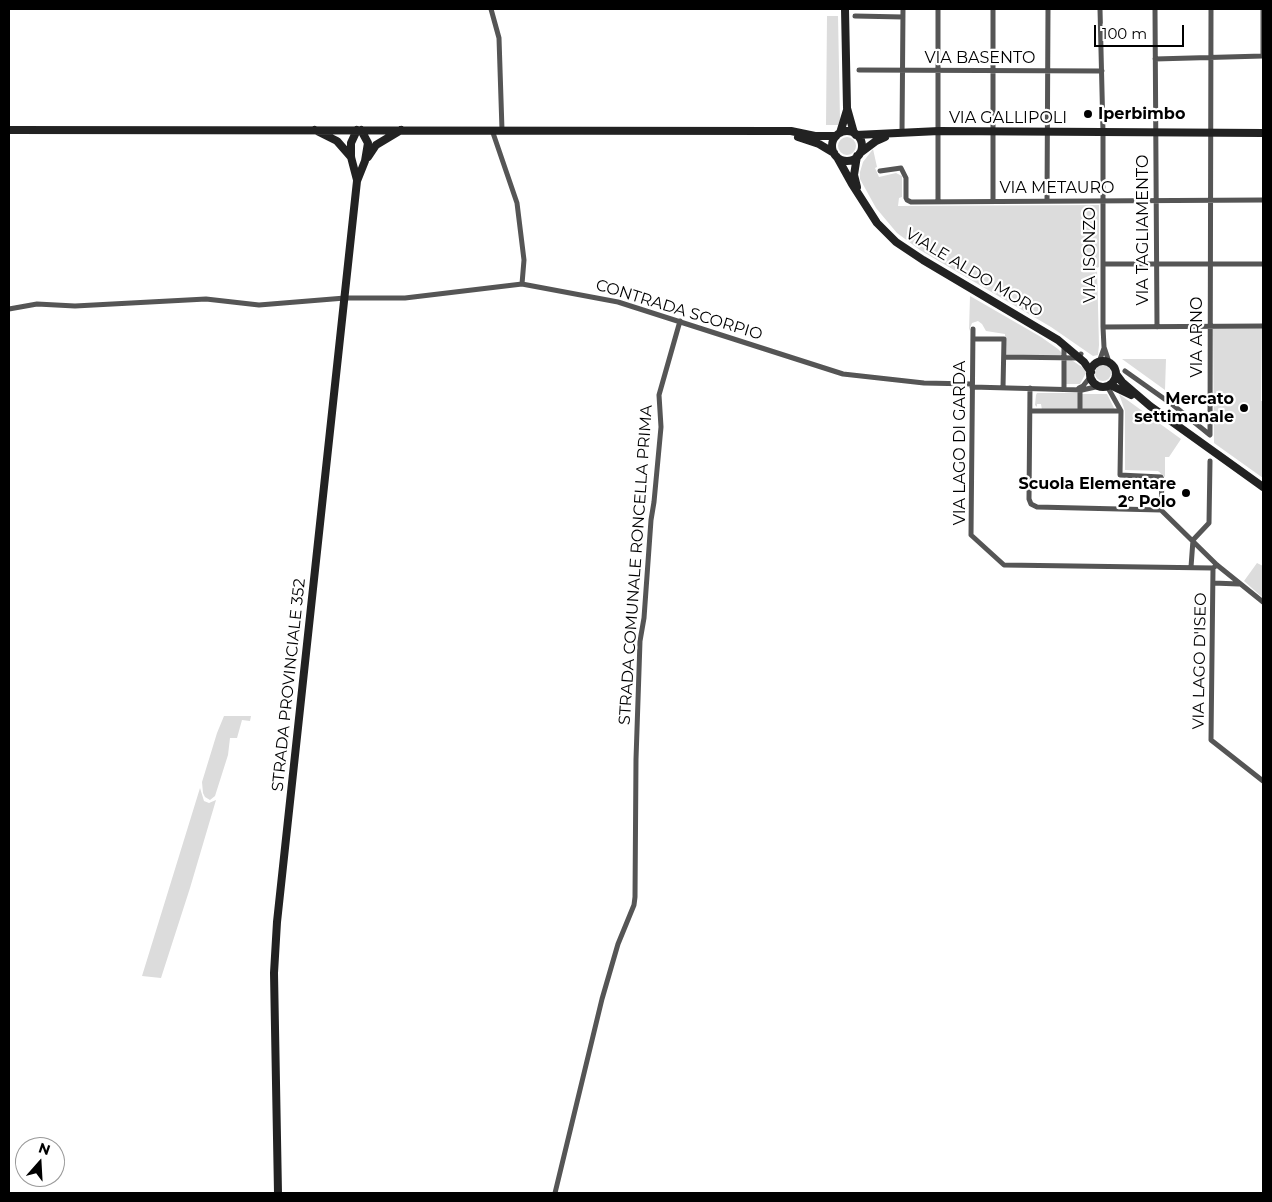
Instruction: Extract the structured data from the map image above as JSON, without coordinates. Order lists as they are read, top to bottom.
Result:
{
  "streets": {
    "main road": ["VIA GALLIPOLI", "VIALE ALDO MORO", "STRADA PROVINCIALE 352"],
    "street": [
      "VIA BASENTO",
      "VIA METAURO",
      "VIA TAGLIAMENTO",
      "VIA ISONZO",
      "CONTRADA SCORPIO",
      "VIA ARNO",
      "VIA LAGO DI GARDA",
      "STRADA COMUNALE RONCELLA PRIMA",
      "VIA LAGO D'ISEO"
    ]
  },
  "crossings": [
    ["VIA BASENTO", "VIA ISONZO"],
    ["VIA GALLIPOLI", "VIA TAGLIAMENTO"],
    ["VIA GALLIPOLI", "VIA ISONZO"],
    ["VIA GALLIPOLI", "VIALE ALDO MORO"],
    ["VIA GALLIPOLI", "VIA ARNO"],
    ["VIA METAURO", "VIA TAGLIAMENTO"],
    ["VIA METAURO", "VIA ISONZO"],
    ["VIA METAURO", "VIA ARNO"],
    ["VIALE ALDO MORO", "CONTRADA SCORPIO"],
    ["CONTRADA SCORPIO", "VIA LAGO DI GARDA"],
    ["CONTRADA SCORPIO", "STRADA COMUNALE RONCELLA PRIMA"],
    ["CONTRADA SCORPIO", "STRADA PROVINCIALE 352"],
    ["VIA LAGO DI GARDA", "VIA LAGO D'ISEO"]
  ],
  "places": ["Iperbimbo", "Mercato settimanale", "Scuola Elementare 2° Polo"],
  "scale_bar": "100 m",
  "north": "top"
}
